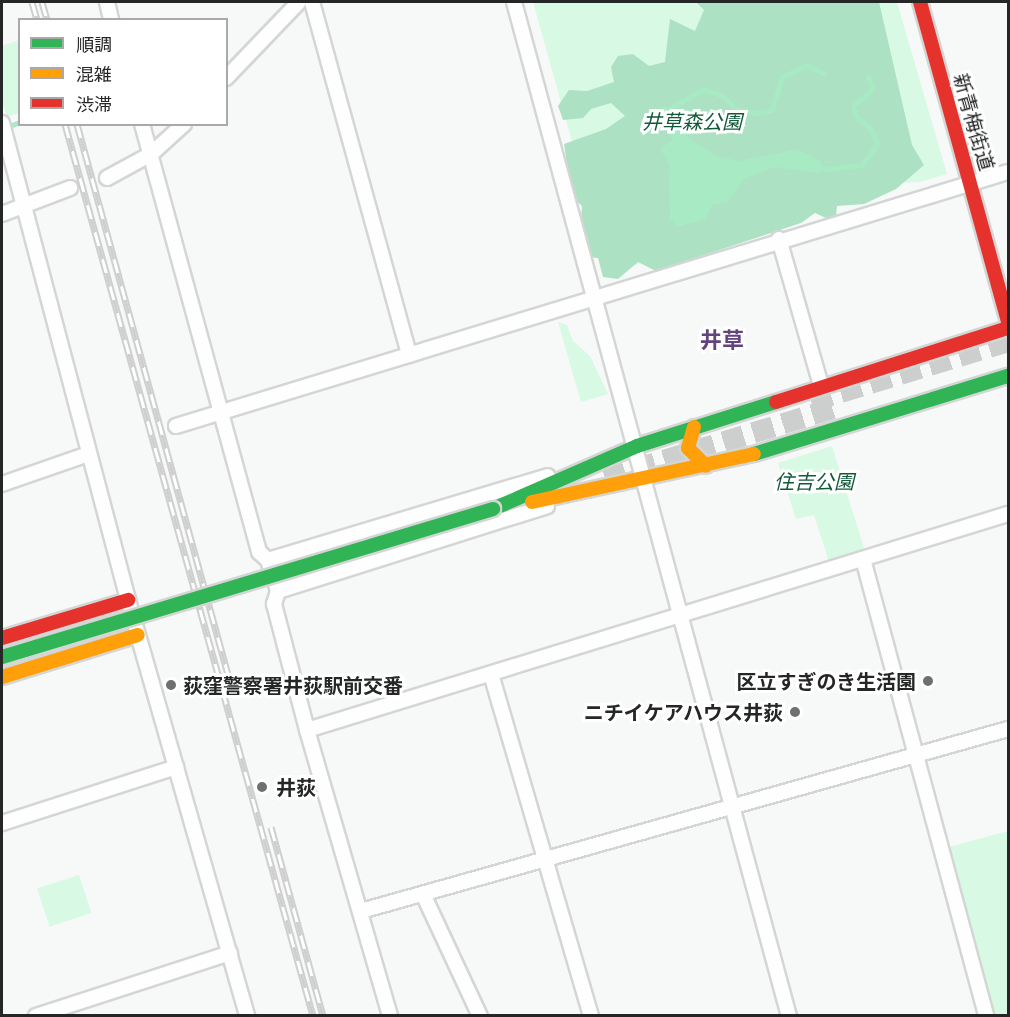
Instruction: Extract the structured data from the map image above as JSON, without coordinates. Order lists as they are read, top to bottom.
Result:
{
  "streets": {
    "main road": ["新青梅街道"]
  },
  "districts": ["井草"],
  "parks": ["井草森公園", "住吉公園"],
  "places": [
    "区立すぎのき生活園",
    "荻窪警察署井荻駅前交番",
    "ニチイケアハウス井荻",
    "井荻"
  ],
  "legend": ["順調", "混雑", "渋滞"]
}
